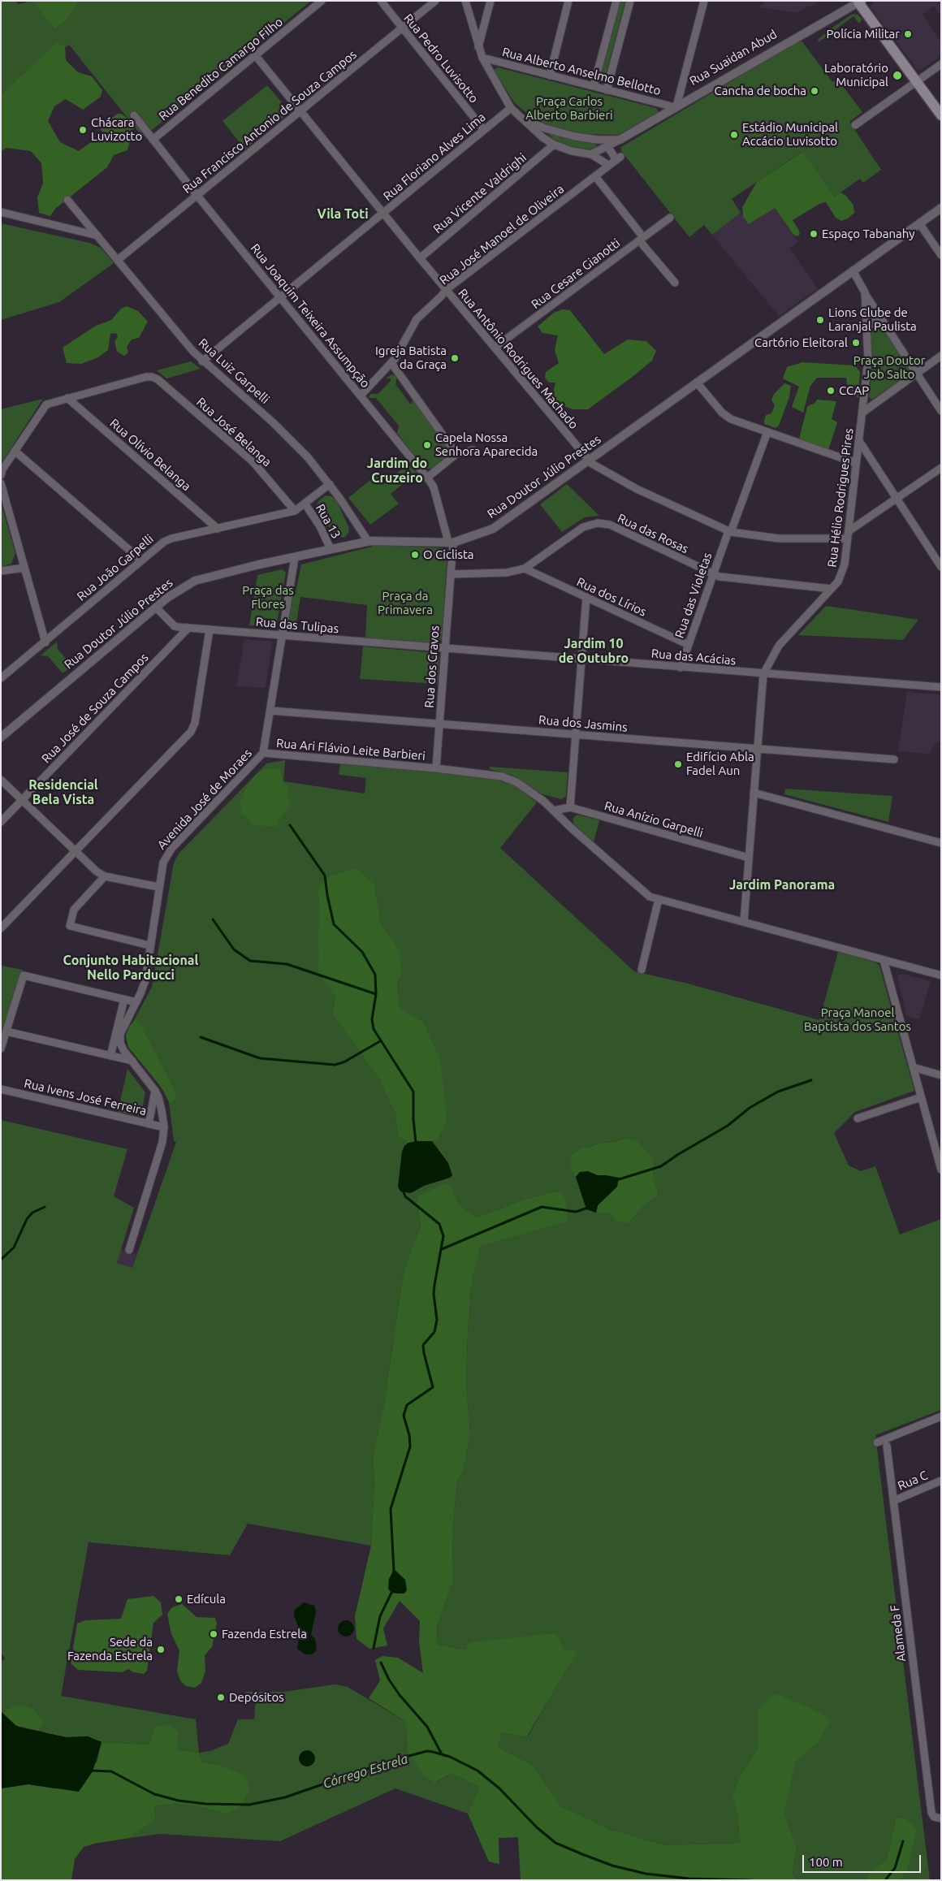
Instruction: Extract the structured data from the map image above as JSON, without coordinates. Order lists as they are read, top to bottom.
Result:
{
  "streets": {
    "street": [
      "Rua Suaidan Abud",
      "Rua Pedro Luvisotto",
      "Rua Benedito Camargo Filho",
      "Rua Alberto Anselmo Bellotto",
      "Rua Francisco Antonio de Souza Campos",
      "Rua Floriano Alves Lima",
      "Rua Vicente Valdrighi",
      "Rua José Manoel de Oliveira",
      "Rua Cesare Gianotti",
      "Rua Joaquim Teixeira Assumpção",
      "Rua Antônio Rodrigues Machado",
      "Rua Luiz Garpelli",
      "Rua José Belanga",
      "Rua Olívio Belanga",
      "Rua Doutor Júlio Prestes",
      "Rua Hélio Rodrigues Pires",
      "Rua 13",
      "Rua das Rosas",
      "Rua João Garpelli",
      "Rua das Violetas",
      "Rua dos Lírios",
      "Rua das Tulipas",
      "Rua das Acácias",
      "Rua dos Cravos",
      "Rua José de Souza Campos",
      "Rua dos Jasmins",
      "Rua Ari Flávio Leite Barbieri",
      "Avenida José de Moraes",
      "Rua Anízio Garpelli",
      "Rua Ivens José Ferreira",
      "Rua C",
      "Alameda F"
    ]
  },
  "crossings": [
    ["Rua Suaidan Abud", "Rua Alberto Anselmo Bellotto"],
    ["Rua Suaidan Abud", "Rua José Manoel de Oliveira"],
    ["Rua Pedro Luvisotto", "Rua Francisco Antonio de Souza Campos"],
    ["Rua Pedro Luvisotto", "Rua Floriano Alves Lima"],
    ["Rua Benedito Camargo Filho", "Rua Joaquim Teixeira Assumpção"],
    ["Rua Benedito Camargo Filho", "Rua Antônio Rodrigues Machado"],
    ["Rua Francisco Antonio de Souza Campos", "Rua Joaquim Teixeira Assumpção"],
    ["Rua Francisco Antonio de Souza Campos", "Rua Antônio Rodrigues Machado"],
    ["Rua Francisco Antonio de Souza Campos", "Rua Luiz Garpelli"],
    ["Rua Floriano Alves Lima", "Rua Joaquim Teixeira Assumpção"],
    ["Rua Floriano Alves Lima", "Rua Antônio Rodrigues Machado"],
    ["Rua Floriano Alves Lima", "Rua Luiz Garpelli"],
    ["Rua Vicente Valdrighi", "Rua Antônio Rodrigues Machado"],
    ["Rua José Manoel de Oliveira", "Rua Joaquim Teixeira Assumpção"],
    ["Rua José Manoel de Oliveira", "Rua Antônio Rodrigues Machado"],
    ["Rua Cesare Gianotti", "Rua Antônio Rodrigues Machado"],
    ["Rua Joaquim Teixeira Assumpção", "Rua Doutor Júlio Prestes"],
    ["Rua Joaquim Teixeira Assumpção", "Rua dos Cravos"],
    ["Rua Antônio Rodrigues Machado", "Rua Doutor Júlio Prestes"],
    ["Rua Antônio Rodrigues Machado", "Rua Hélio Rodrigues Pires"],
    ["Rua Antônio Rodrigues Machado", "Rua das Violetas"],
    ["Rua Luiz Garpelli", "Rua Doutor Júlio Prestes"],
    ["Rua Luiz Garpelli", "Rua João Garpelli"],
    ["Rua José Belanga", "Rua Olívio Belanga"],
    ["Rua José Belanga", "Rua João Garpelli"],
    ["Rua Olívio Belanga", "Rua João Garpelli"],
    ["Rua Doutor Júlio Prestes", "Rua Hélio Rodrigues Pires"],
    ["Rua Doutor Júlio Prestes", "Rua 13"],
    ["Rua Doutor Júlio Prestes", "Rua dos Cravos"],
    ["Rua Hélio Rodrigues Pires", "Rua das Rosas"],
    ["Rua Hélio Rodrigues Pires", "Rua das Acácias"],
    ["Rua Hélio Rodrigues Pires", "Rua dos Jasmins"],
    ["Rua Hélio Rodrigues Pires", "Rua Ari Flávio Leite Barbieri"],
    ["Rua Hélio Rodrigues Pires", "Rua Anízio Garpelli"],
    ["Rua 13", "Rua João Garpelli"],
    ["Rua das Rosas", "Rua das Violetas"],
    ["Rua das Rosas", "Rua dos Lírios"],
    ["Rua das Rosas", "Rua dos Cravos"],
    ["Rua das Violetas", "Rua dos Lírios"],
    ["Rua das Violetas", "Rua das Acácias"],
    ["Rua das Tulipas", "Rua das Acácias"],
    ["Rua das Tulipas", "Rua dos Cravos"],
    ["Rua das Tulipas", "Rua José de Souza Campos"],
    ["Rua das Acácias", "Rua dos Cravos"],
    ["Rua dos Cravos", "Rua dos Jasmins"],
    ["Rua dos Cravos", "Rua Ari Flávio Leite Barbieri"],
    ["Rua Ari Flávio Leite Barbieri", "Avenida José de Moraes"],
    ["Rua Ari Flávio Leite Barbieri", "Rua Anízio Garpelli"],
    ["Avenida José de Moraes", "Rua Ivens José Ferreira"],
    ["Rua C", "Alameda F"]
  ],
  "districts": [
    "Vila Toti",
    "Jardim do Cruzeiro",
    "Jardim 10 de Outubro",
    "Residencial Bela Vista",
    "Jardim Panorama",
    "Conjunto Habitacional Nello Parducci"
  ],
  "water": ["Córrego Estrela"],
  "parks": [
    "Praça Carlos Alberto Barbieri",
    "Praça Doutor Job Salto",
    "Praça das Flores",
    "Praça da Primavera",
    "Praça Manoel Baptista dos Santos"
  ],
  "places": [
    "Polícia Militar",
    "Laboratório Municipal",
    "Cancha de bocha",
    "Chácara Luvizotto",
    "Estádio Municipal Accácio Luvisotto",
    "Espaço Tabanahy",
    "Lions Clube de Laranjal Paulista",
    "Cartório Eleitoral",
    "Igreja Batista da Graça",
    "CCAP",
    "Capela Nossa Senhora Aparecida",
    "O Ciclista",
    "Edifício Abla Fadel Aun",
    "Edícula",
    "Fazenda Estrela",
    "Sede da Fazenda Estrela",
    "Depósitos"
  ],
  "scale_bar": "100 m"
}
